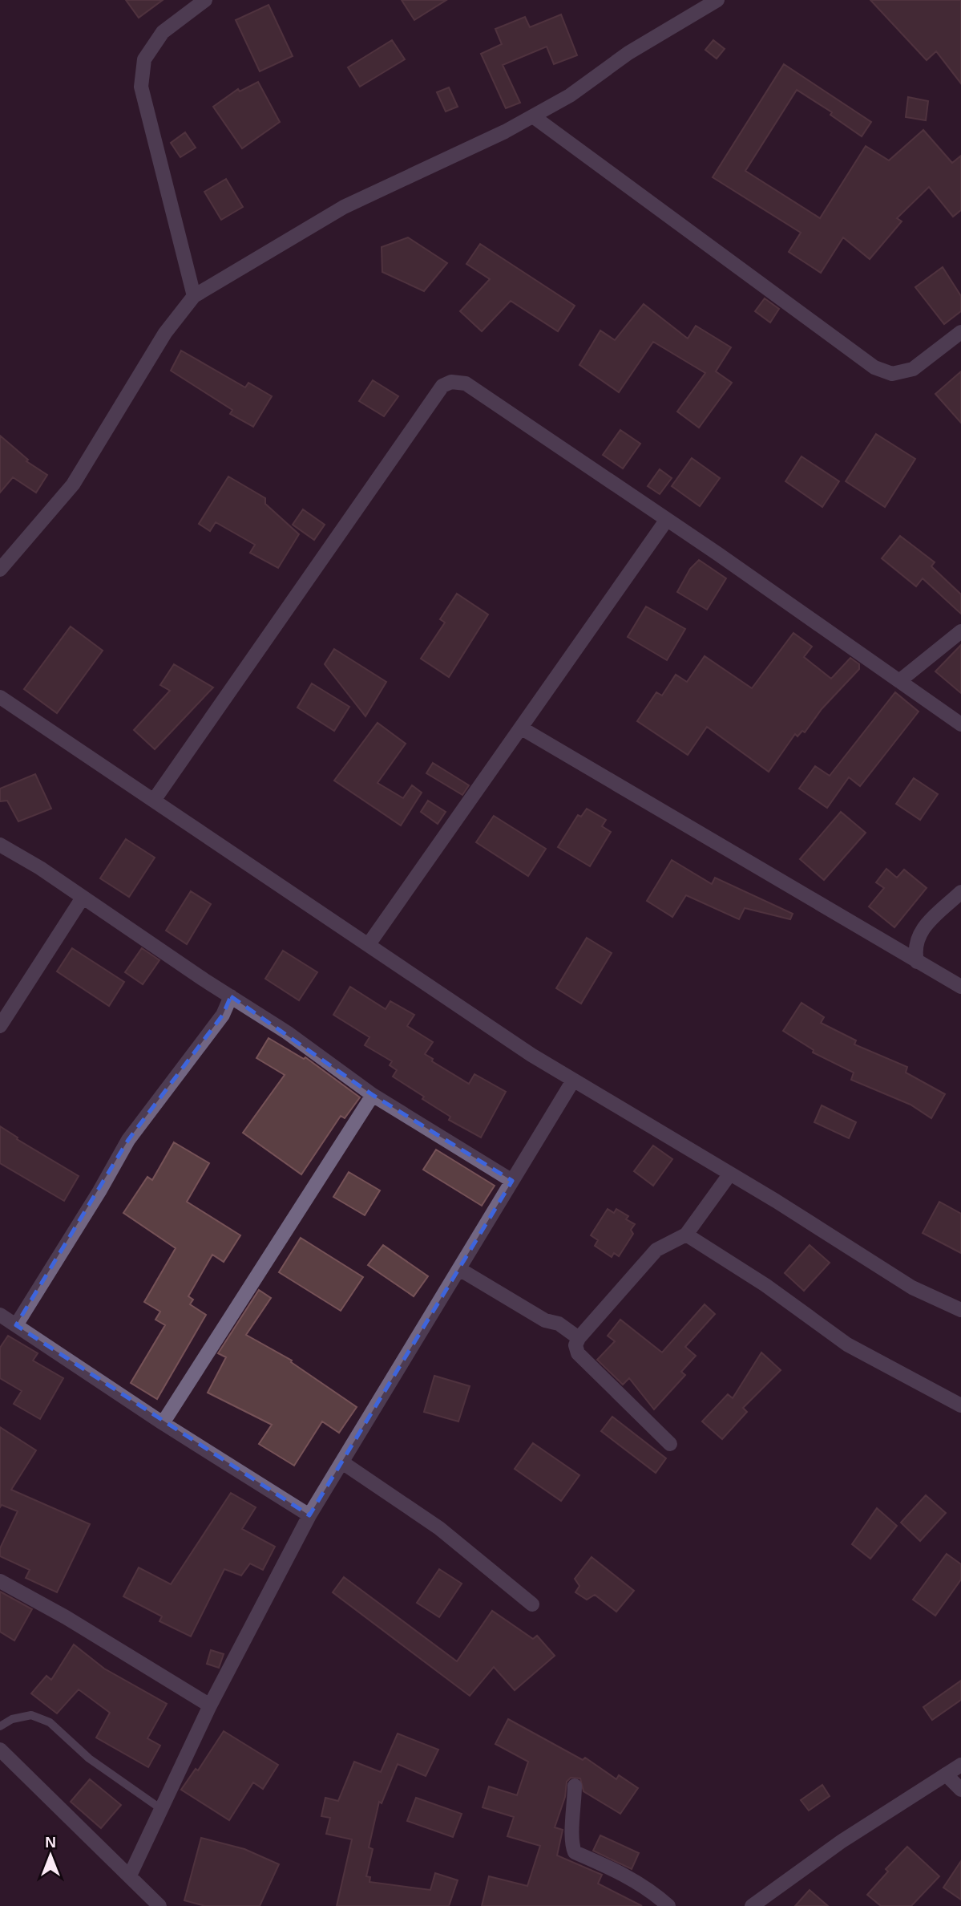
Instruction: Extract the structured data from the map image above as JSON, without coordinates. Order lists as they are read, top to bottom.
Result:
{
  "north": "top"
}
